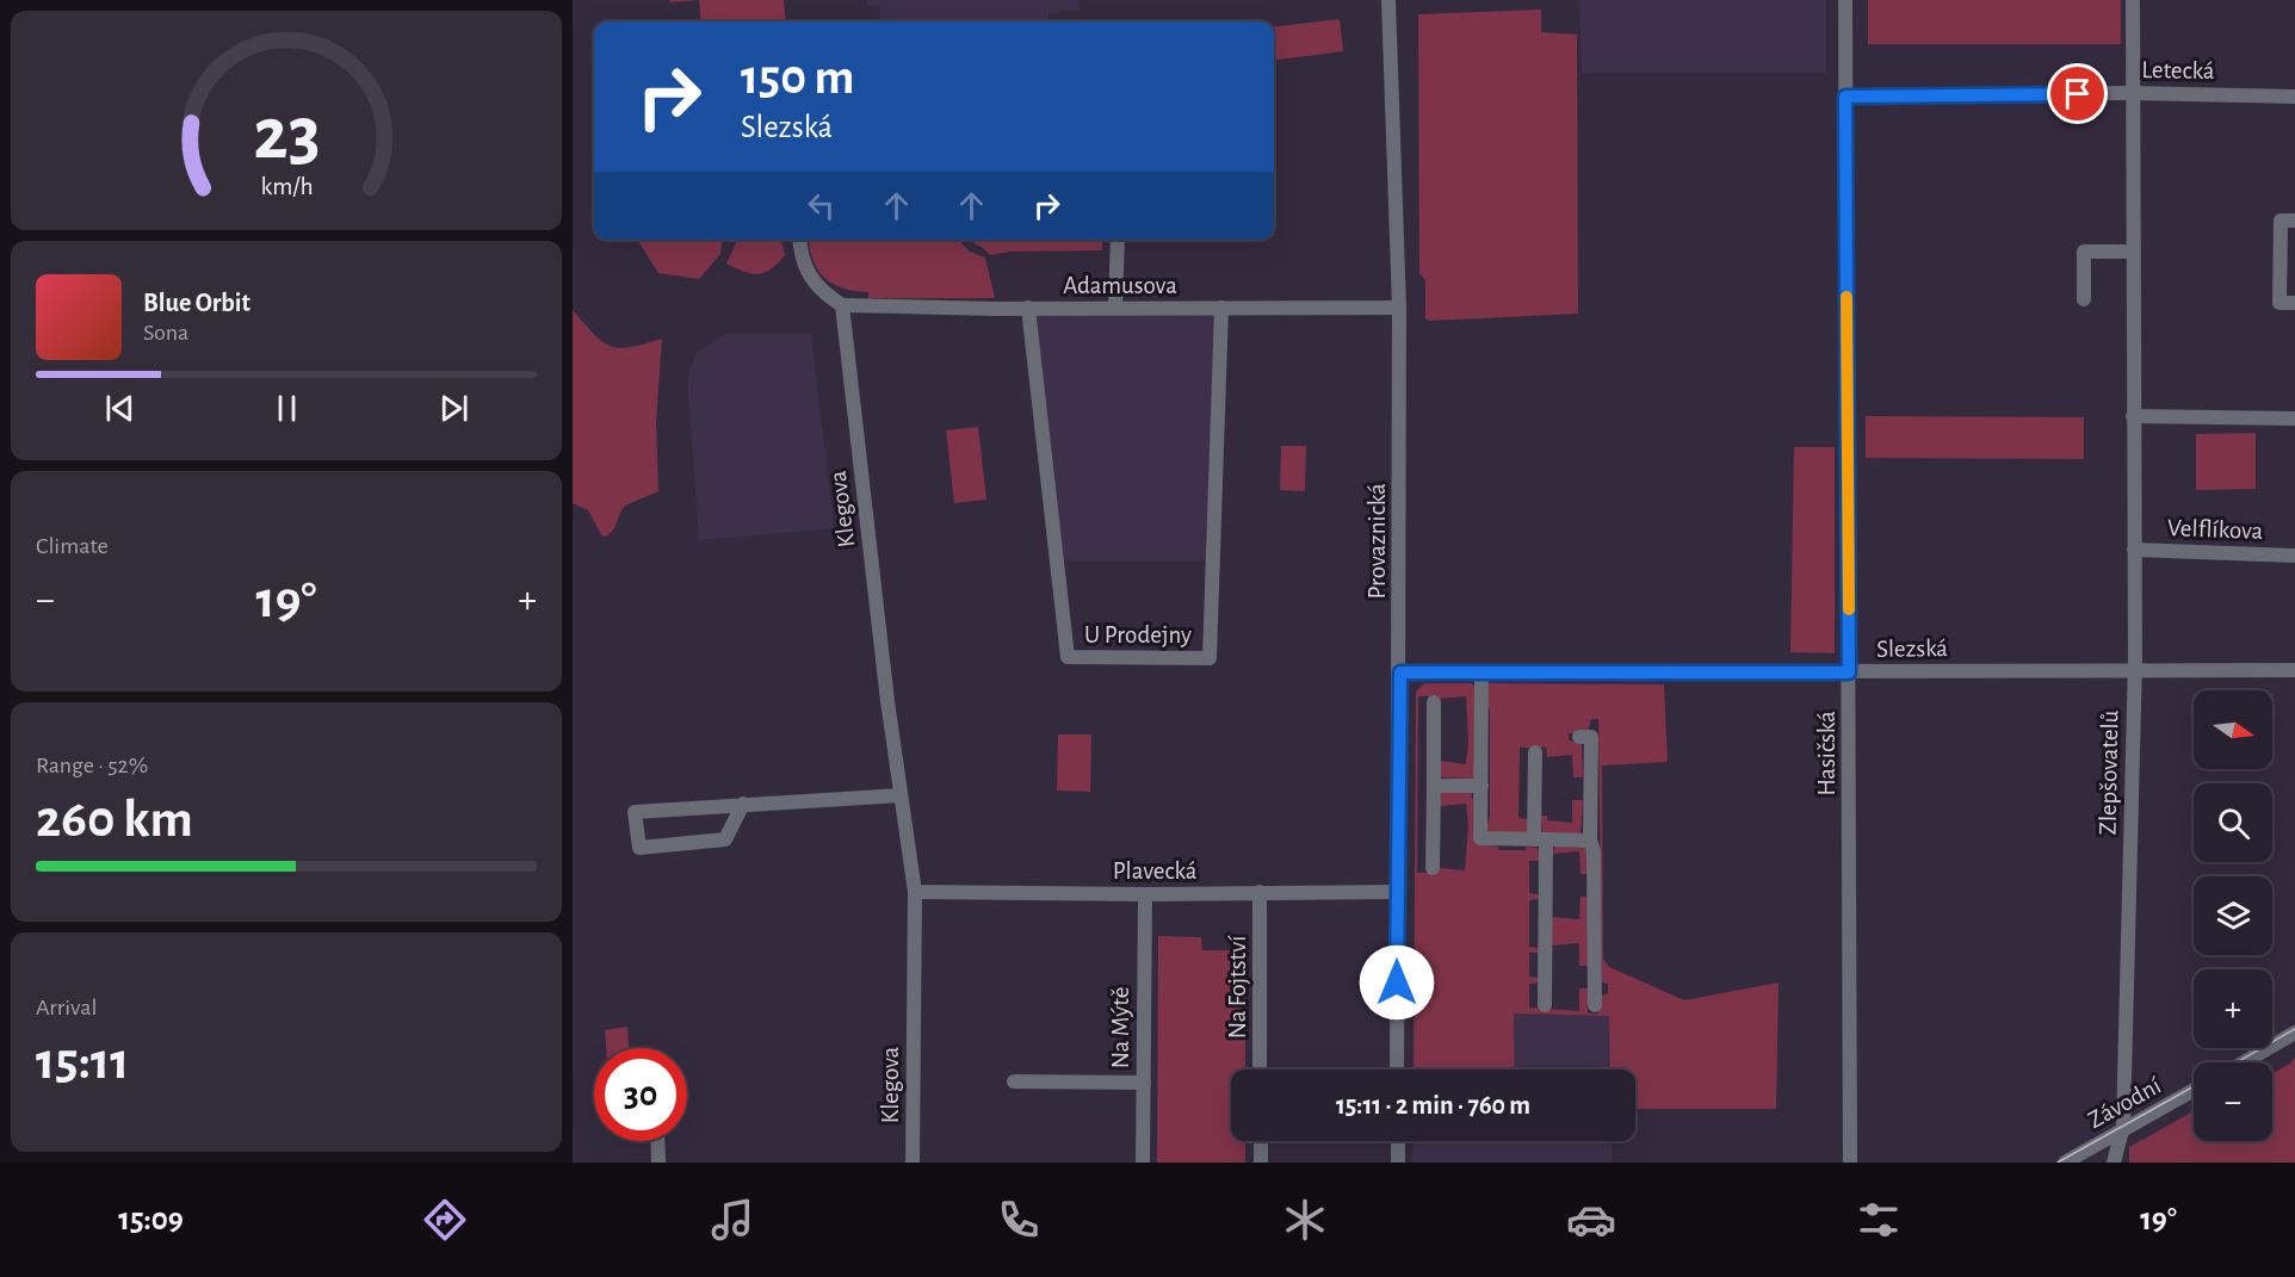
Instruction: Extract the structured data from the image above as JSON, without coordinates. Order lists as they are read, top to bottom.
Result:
{
  "streets": {
    "street": [
      "Letecká",
      "Adamusova",
      "Klegova",
      "Velflíkova",
      "Provaznická",
      "U Prodejny",
      "Slezská",
      "Hasičská",
      "Zlepšovatelů",
      "Plavecká",
      "Na Fojtství",
      "Na Mýtě",
      "Závodní"
    ]
  },
  "crossings": [
    ["Letecká", "Hasičská"],
    ["Letecká", "Zlepšovatelů"],
    ["Adamusova", "Klegova"],
    ["Adamusova", "Provaznická"],
    ["Adamusova", "U Prodejny"],
    ["Klegova", "Plavecká"],
    ["Velflíkova", "Zlepšovatelů"],
    ["Provaznická", "Slezská"],
    ["Provaznická", "Plavecká"],
    ["Slezská", "Hasičská"],
    ["Slezská", "Zlepšovatelů"],
    ["Zlepšovatelů", "Závodní"],
    ["Plavecká", "Na Fojtství"],
    ["Plavecká", "Na Mýtě"]
  ],
  "north": "right",
  "page": {
    "turn": ["150 m", "Slezská"],
    "song": ["Blue Orbit", "Sona"],
    "tile": [
      "Climate",
      ["Range · 52%", "260 km"],
      ["Arrival", "15:11"]
    ],
    "heat": ["−", "19°", "+"],
    "map_buttons": ["+", "−"],
    "limit": "30",
    "trip": "15:11 · 2 min · 760 m",
    "tabs": ["15:09", "19°"],
    "gauge": ["23", "km/h"]
  }
}
